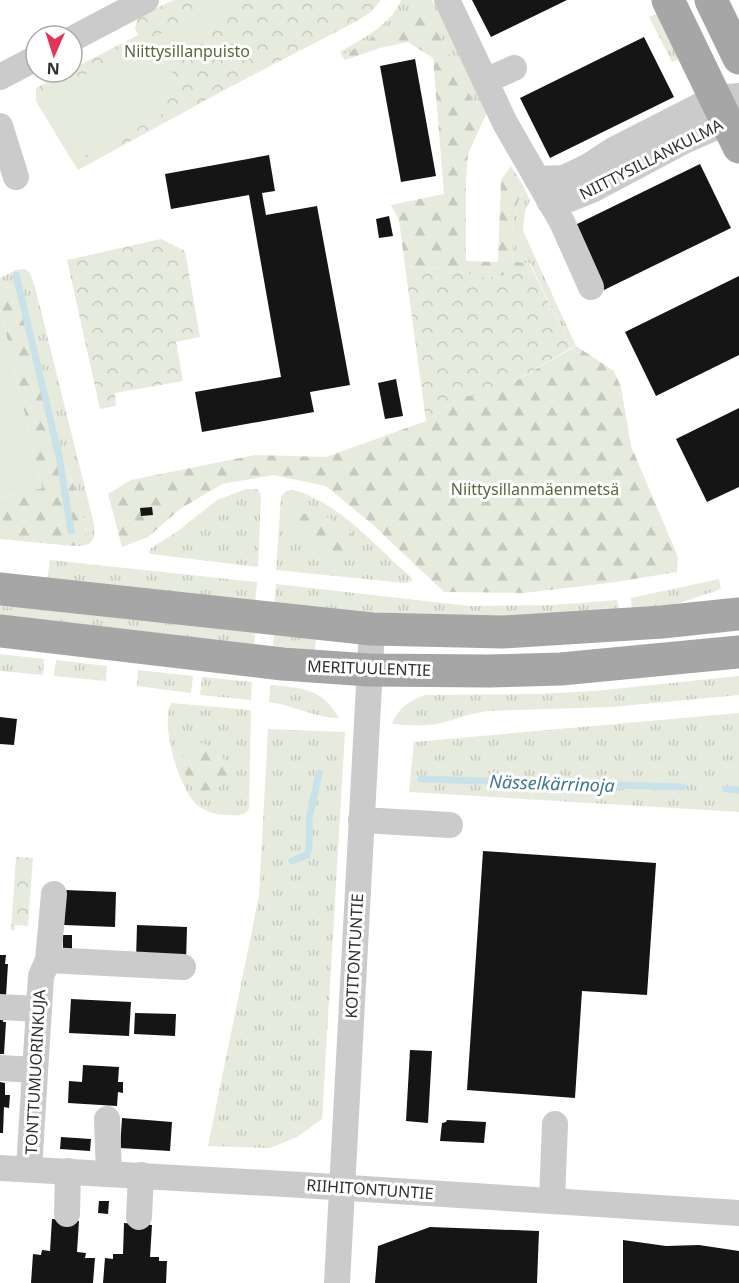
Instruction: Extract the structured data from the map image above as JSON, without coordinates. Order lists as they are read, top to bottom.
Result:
{
  "streets": {
    "main road": ["MERITUULENTIE"],
    "street": [
      "NIITTYSILLANKULMA",
      "KOTITONTUNTIE",
      "TONTTUMUORINKUJA",
      "RIIHITONTUNTIE"
    ]
  },
  "crossings": [
    ["MERITUULENTIE", "KOTITONTUNTIE"],
    ["KOTITONTUNTIE", "RIIHITONTUNTIE"],
    ["TONTTUMUORINKUJA", "RIIHITONTUNTIE"]
  ],
  "water": ["Nässelkärrinoja"],
  "parks": ["Niittysillanpuisto", "Niittysillanmäenmetsä"],
  "north": "bottom"
}
